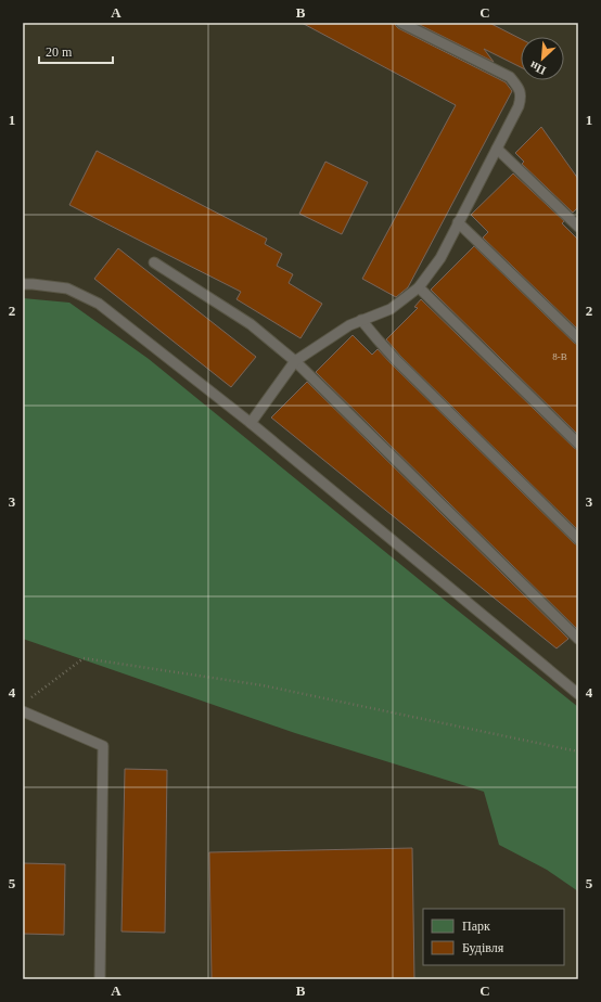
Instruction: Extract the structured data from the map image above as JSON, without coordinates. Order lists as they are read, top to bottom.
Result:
{
  "house_numbers": ["8-В"],
  "legend": ["Парк", "Будівля"],
  "scale_bar": "20 m",
  "north": "bottom left",
  "grid": {
    "columns": ["A", "B", "C"],
    "rows": [
      "1",
      "2",
      "3",
      "4",
      "5"
    ]
  }
}
